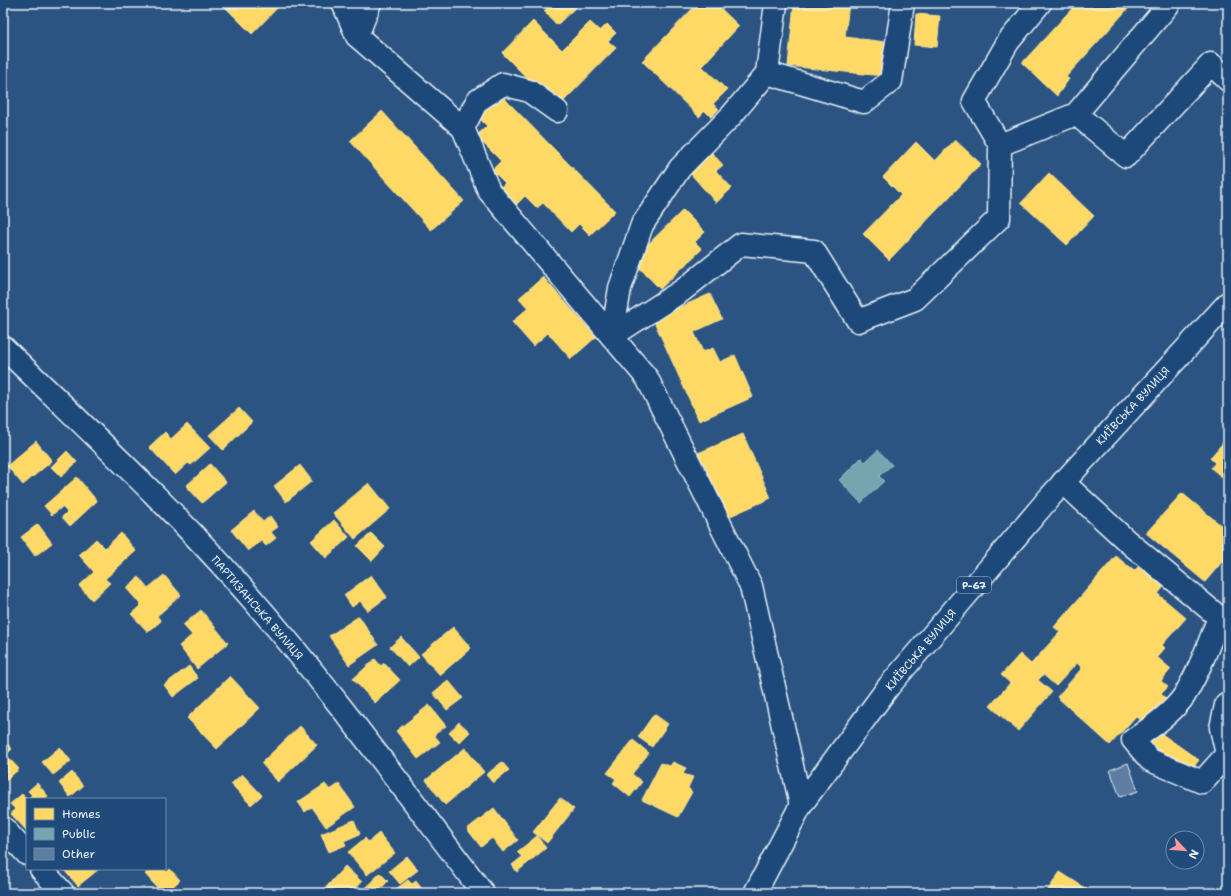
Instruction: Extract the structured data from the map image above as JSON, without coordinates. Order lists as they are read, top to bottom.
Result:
{
  "streets": {
    "street": ["КИЇВСЬКА ВУЛИЦЯ", "Р-67", "ПАРТИЗАНСЬКА ВУЛИЦЯ"]
  },
  "legend": ["Homes", "Public", "Other"],
  "north": "bottom right"
}
